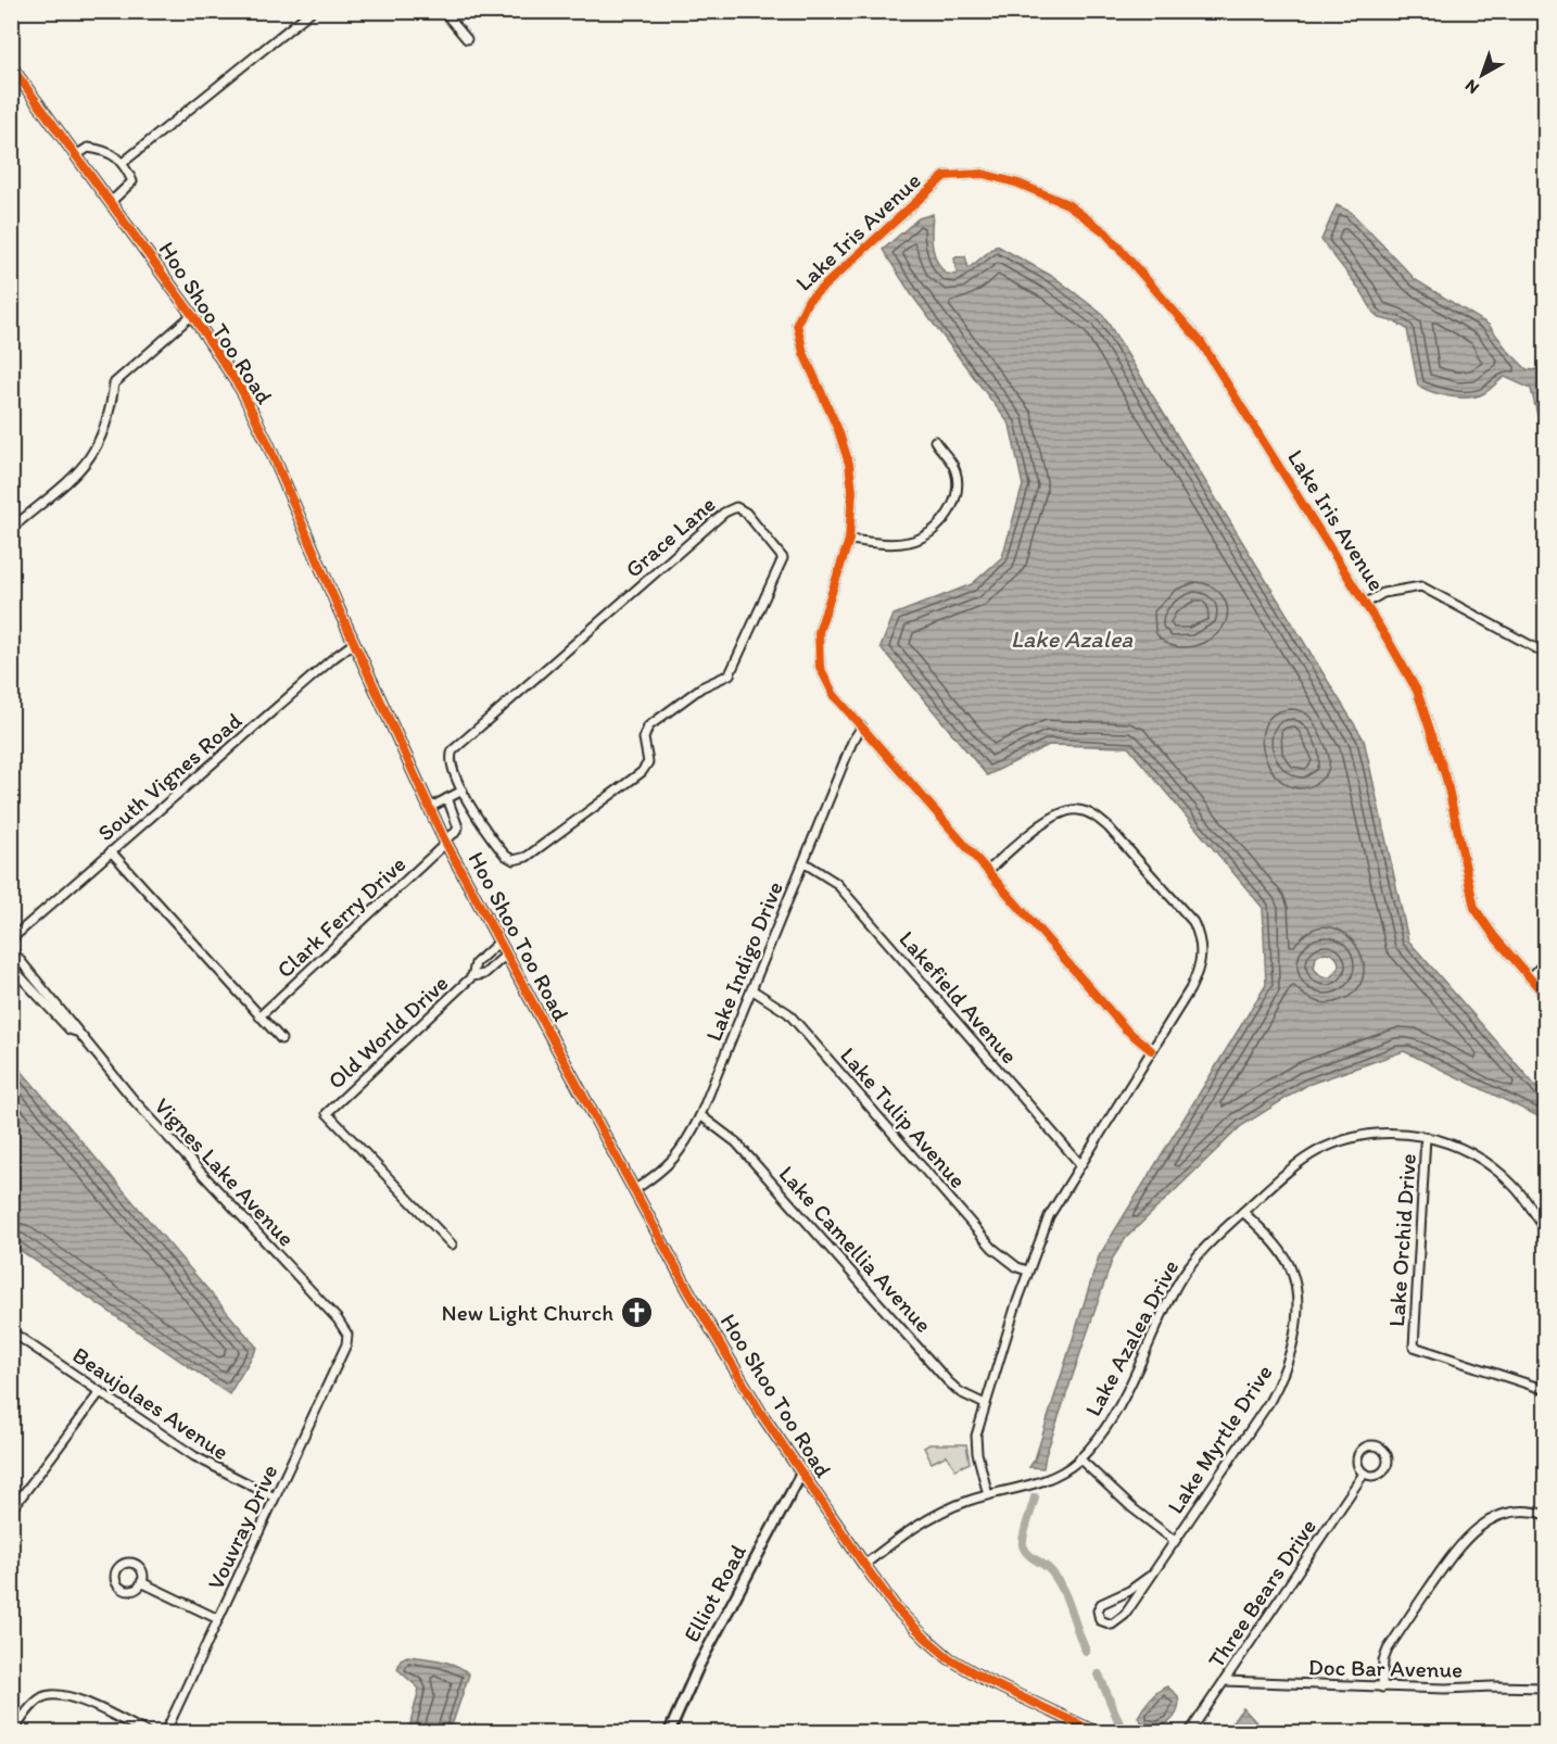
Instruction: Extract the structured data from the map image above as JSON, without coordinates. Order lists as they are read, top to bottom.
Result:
{
  "streets": {
    "street": [
      "Lake Iris Avenue",
      "Hoo Shoo Too Road",
      "Grace Lane",
      "South Vignes Road",
      "Clark Ferry Drive",
      "Lake Indigo Drive",
      "Lakefield Avenue",
      "Old World Drive",
      "Lake Tulip Avenue",
      "Vignes Lake Avenue",
      "Lake Orchid Drive",
      "Lake Camellia Avenue",
      "Lake Azalea Drive",
      "Beaujolaes Avenue",
      "Lake Myrtle Drive",
      "Vouvray Drive",
      "Elliot Road",
      "Three Bears Drive",
      "Doc Bar Avenue"
    ]
  },
  "crossings": [
    ["Lake Iris Avenue", "Lake Indigo Drive"],
    ["Hoo Shoo Too Road", "South Vignes Road"],
    ["Hoo Shoo Too Road", "Clark Ferry Drive"],
    ["Hoo Shoo Too Road", "Lake Indigo Drive"],
    ["Hoo Shoo Too Road", "Old World Drive"],
    ["Hoo Shoo Too Road", "Lake Azalea Drive"],
    ["Hoo Shoo Too Road", "Elliot Road"],
    ["Lake Indigo Drive", "Lakefield Avenue"],
    ["Lake Indigo Drive", "Lake Tulip Avenue"],
    ["Lake Indigo Drive", "Lake Camellia Avenue"],
    ["Vignes Lake Avenue", "Vouvray Drive"],
    ["Lake Orchid Drive", "Lake Azalea Drive"],
    ["Lake Azalea Drive", "Lake Myrtle Drive"],
    ["Beaujolaes Avenue", "Vouvray Drive"],
    ["Three Bears Drive", "Doc Bar Avenue"]
  ],
  "water": ["Lake Azalea"],
  "places": {
    "church": ["New Light Church"]
  },
  "north": "bottom left"
}
